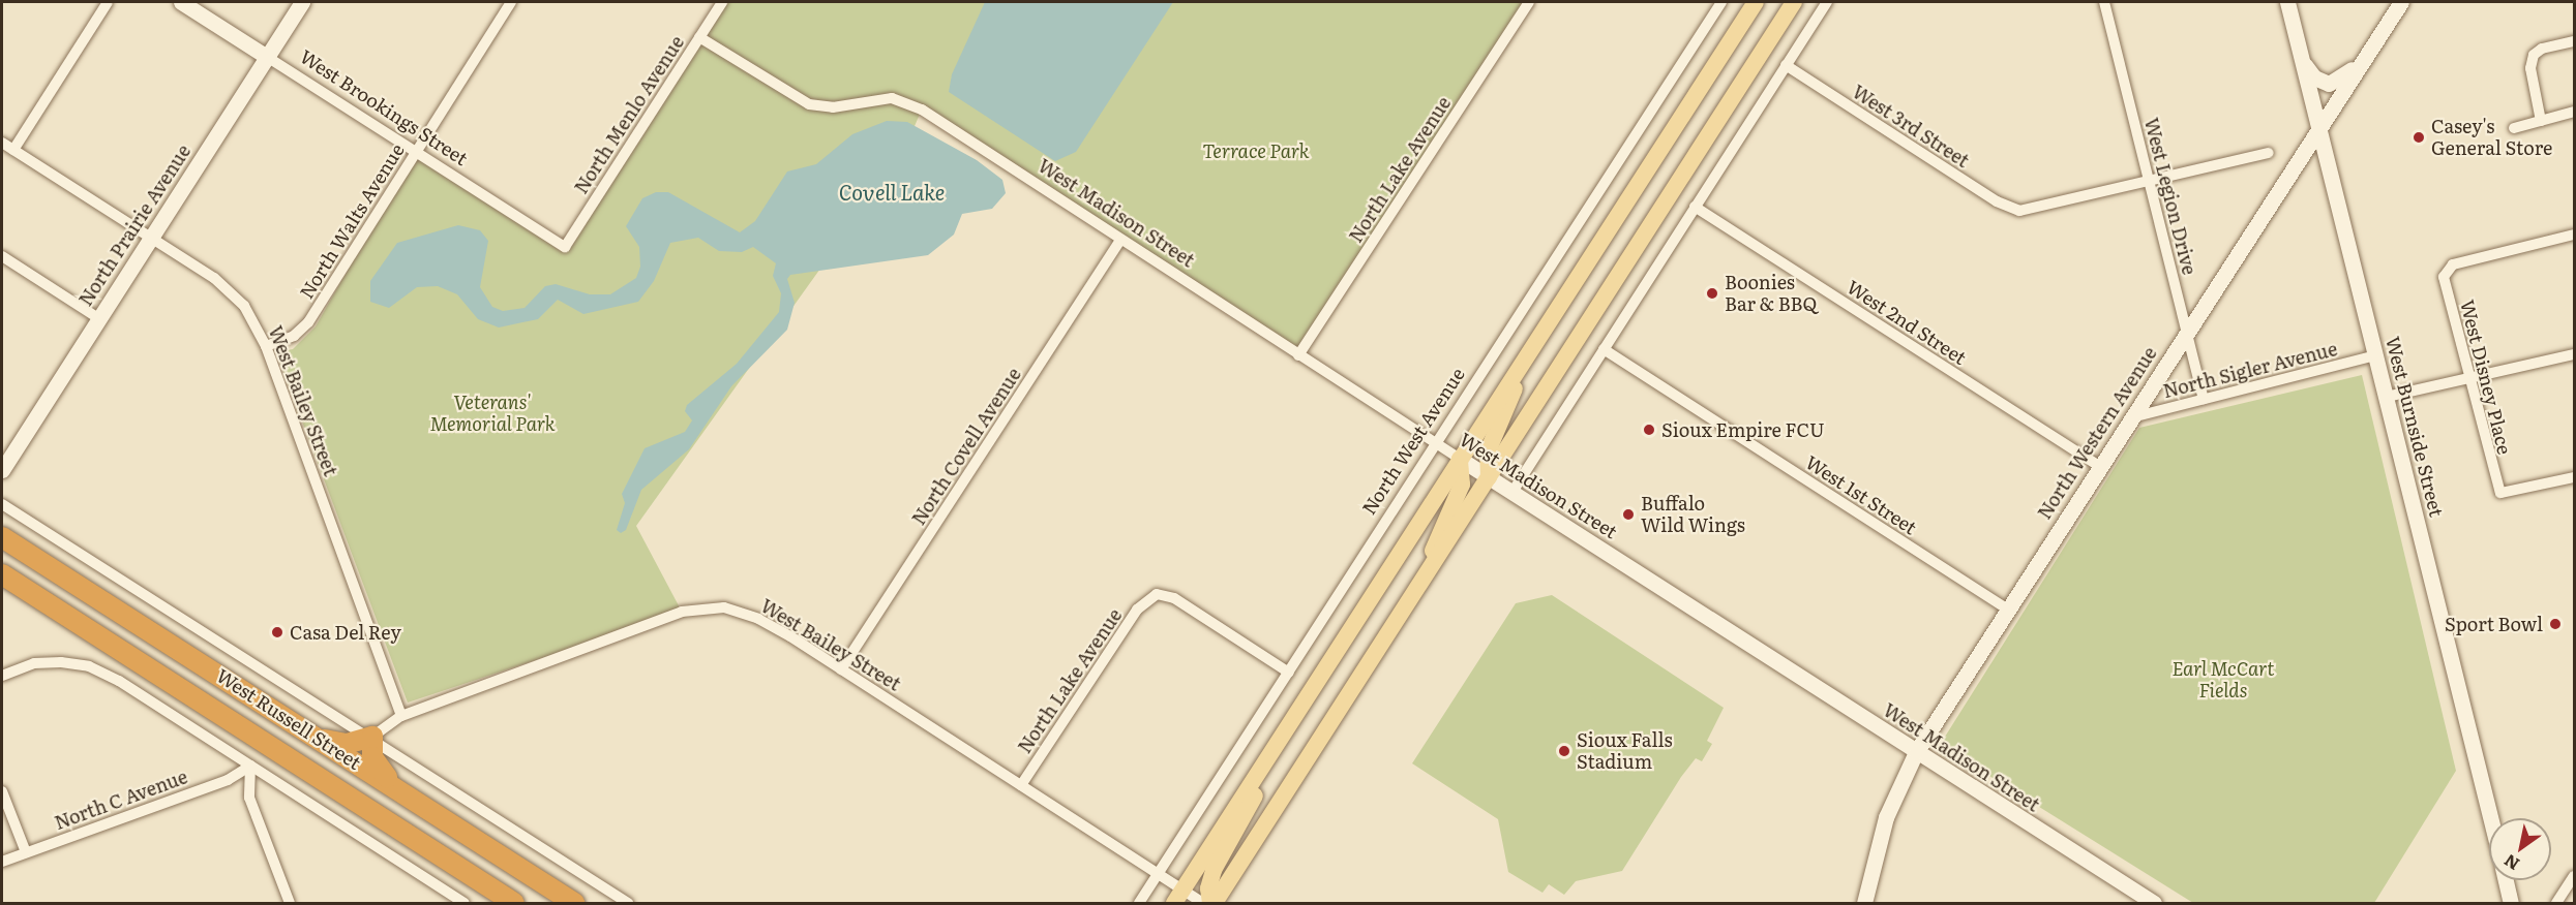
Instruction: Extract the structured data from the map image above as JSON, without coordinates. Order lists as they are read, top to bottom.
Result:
{
  "streets": {
    "highway": ["West Russell Street"],
    "street": [
      "West Brookings Street",
      "North Menlo Avenue",
      "West 3rd Street",
      "North Lake Avenue",
      "West Legion Drive",
      "West Madison Street",
      "North Walts Avenue",
      "North Prairie Avenue",
      "West 2nd Street",
      "North Sigler Avenue",
      "West Disney Place",
      "West Bailey Street",
      "West Burnside Street",
      "North Western Avenue",
      "North West Avenue",
      "North Covell Avenue",
      "West 1st Street",
      "North C Avenue"
    ]
  },
  "crossings": [
    ["West Brookings Street", "North Menlo Avenue"],
    ["West Brookings Street", "North Walts Avenue"],
    ["West Brookings Street", "North Prairie Avenue"],
    ["North Menlo Avenue", "West Madison Street"],
    ["West 3rd Street", "West Legion Drive"],
    ["North Lake Avenue", "West Madison Street"],
    ["North Lake Avenue", "West Bailey Street"],
    ["North Lake Avenue", "North West Avenue"],
    ["West Legion Drive", "North Sigler Avenue"],
    ["West Legion Drive", "North Western Avenue"],
    ["West Madison Street", "North Western Avenue"],
    ["West Madison Street", "North West Avenue"],
    ["West Madison Street", "North Covell Avenue"],
    ["North Walts Avenue", "West Bailey Street"],
    ["North Prairie Avenue", "West Bailey Street"],
    ["West 2nd Street", "North Western Avenue"],
    ["North Sigler Avenue", "West Burnside Street"],
    ["North Sigler Avenue", "North Western Avenue"],
    ["West Bailey Street", "North West Avenue"],
    ["West Bailey Street", "North Covell Avenue"],
    ["West Bailey Street", "West Russell Street"],
    ["West Burnside Street", "North Western Avenue"],
    ["North Western Avenue", "West 1st Street"]
  ],
  "water": ["Covell Lake"],
  "parks": ["Terrace Park", "Veterans' Memorial Park", "Earl McCart Fields"],
  "places": [
    "Casey's General Store",
    "Boonies Bar & BBQ",
    "Sioux Empire FCU",
    "Buffalo Wild Wings",
    "Sport Bowl",
    "Casa Del Rey",
    "Sioux Falls Stadium"
  ],
  "north": "bottom left"
}
